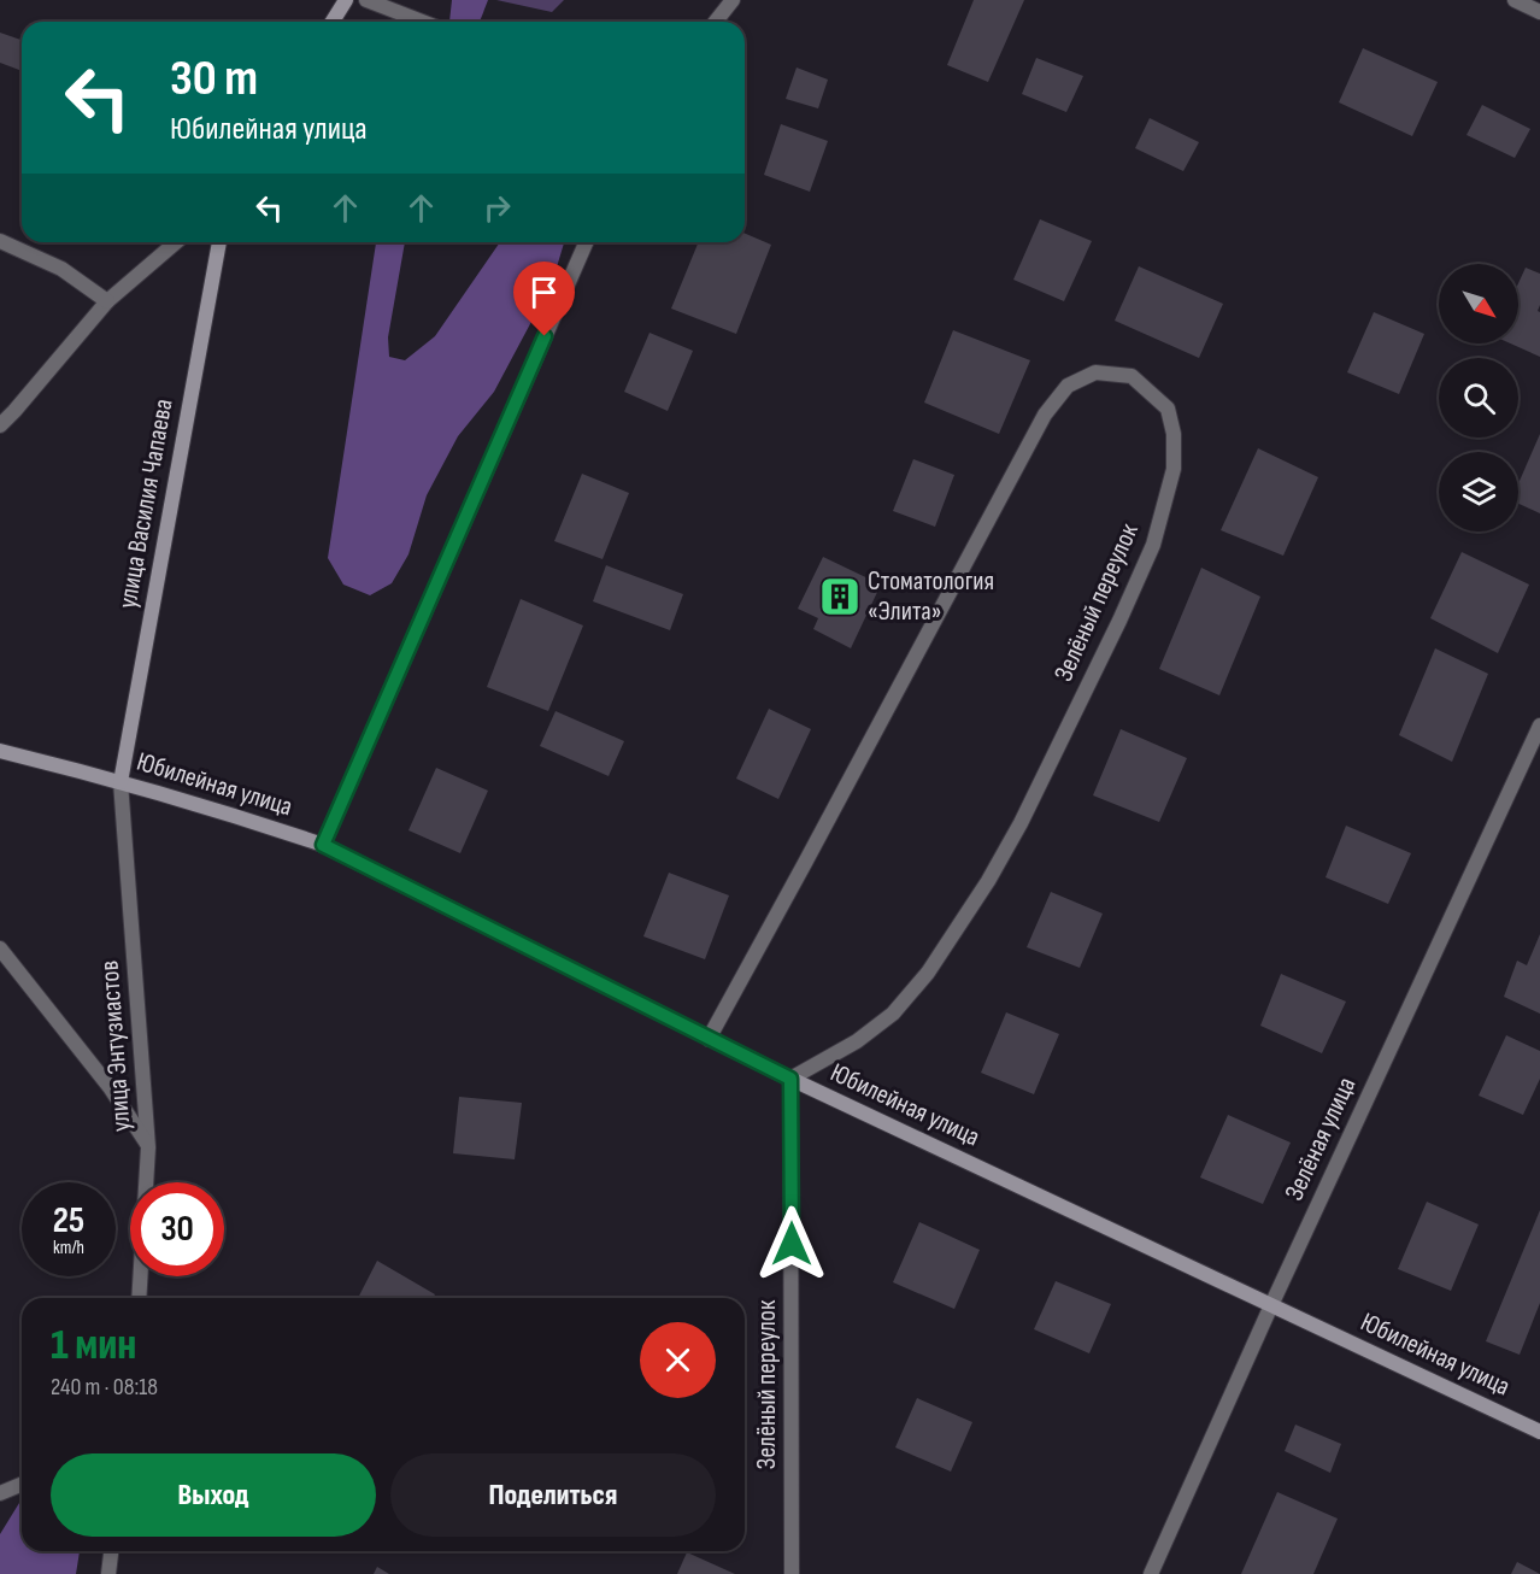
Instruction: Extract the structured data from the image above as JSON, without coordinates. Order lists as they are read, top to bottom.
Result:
{
  "streets": {
    "street": [
      "улица Василия Чапаева",
      "Зелёный переулок",
      "Юбилейная улица",
      "улица Энтузиастов",
      "Зелёная улица"
    ]
  },
  "crossings": [
    ["улица Василия Чапаева", "Юбилейная улица"],
    ["улица Василия Чапаева", "улица Энтузиастов"],
    ["Зелёный переулок", "Юбилейная улица"],
    ["Юбилейная улица", "улица Энтузиастов"],
    ["Юбилейная улица", "Зелёная улица"]
  ],
  "places": {
    "building": ["Стоматология «Элита»"]
  },
  "north": "bottom right",
  "page": {
    "turn": ["30 m", "Юбилейная улица"],
    "speed": "25 km/h",
    "limit": "30",
    "heading": ["1 мин", "240 m · 08:18"],
    "buttons": ["Выход", "Поделиться"]
  }
}
